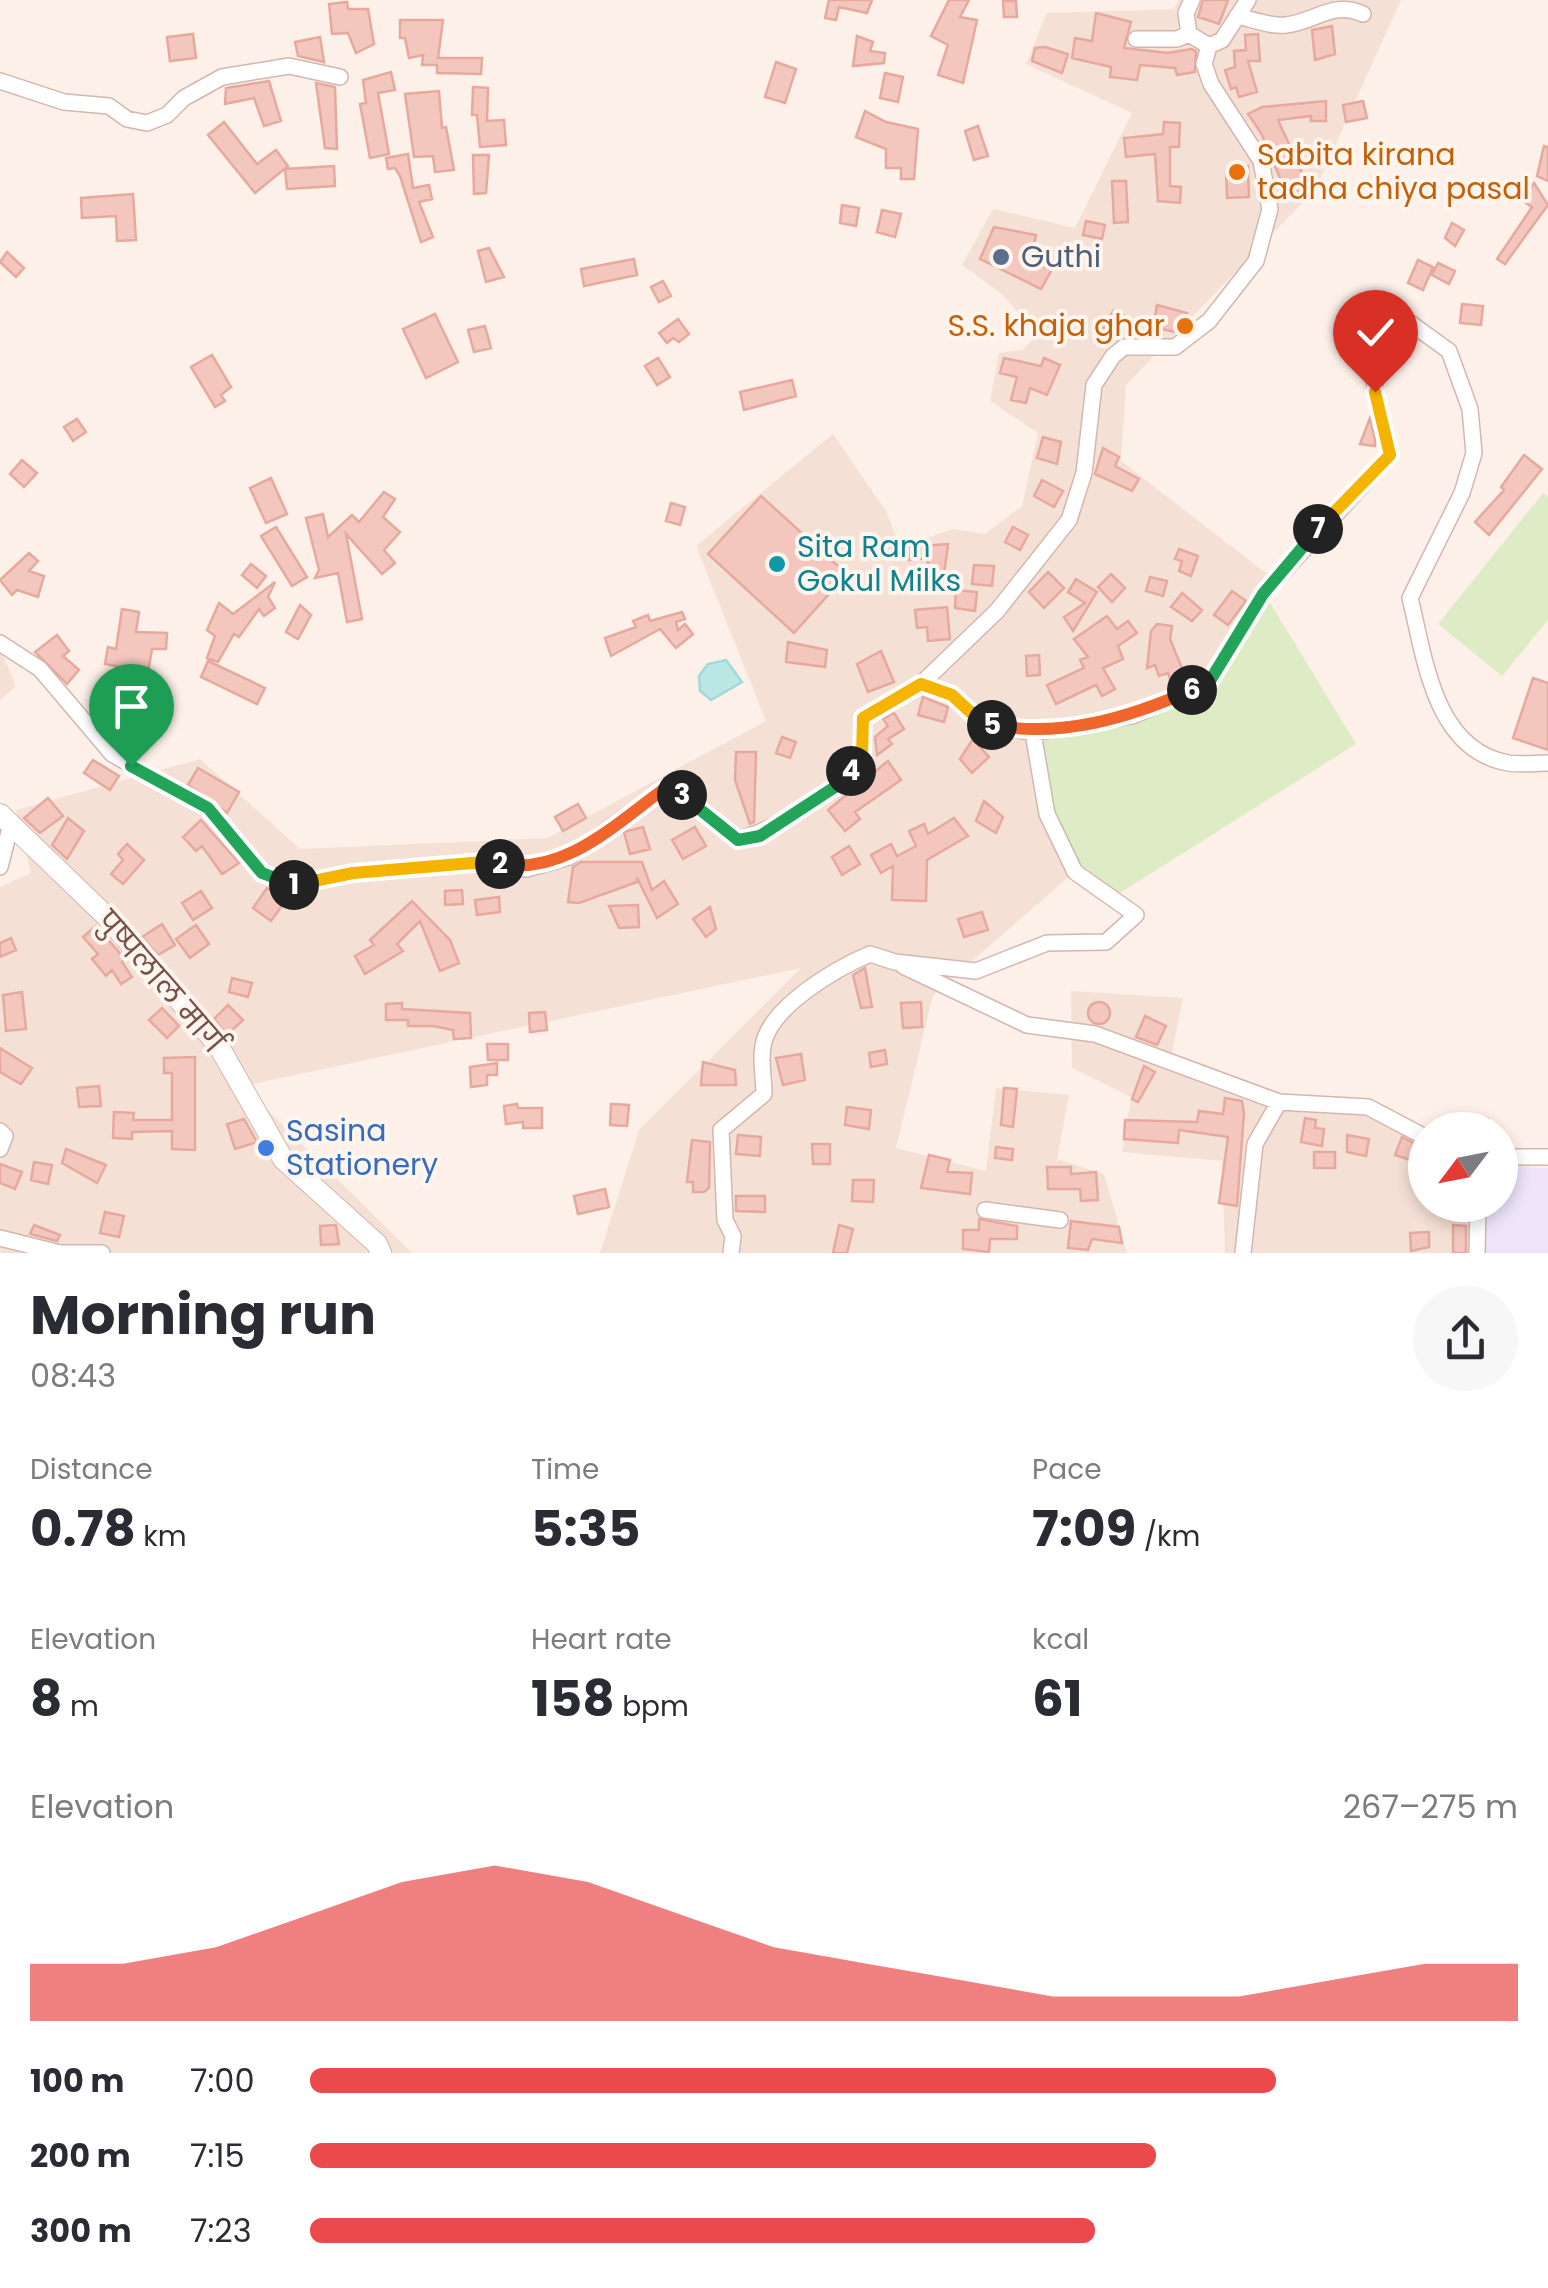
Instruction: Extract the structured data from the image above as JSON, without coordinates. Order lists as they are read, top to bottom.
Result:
{
  "streets": {
    "street": ["पुष्पलाल मार्ग"]
  },
  "places": [
    "Sabita kirana tadha chiya pasal",
    "Guthi",
    "S.S. khaja ghar",
    "Sita Ram Gokul Milks",
    "Sasina Stationery"
  ],
  "north": "bottom left",
  "page": {
    "pins": [
      "7",
      "6",
      "5",
      "4",
      "3",
      "2",
      "1"
    ],
    "heading": ["Morning run", "08:43"],
    "stats": [
      ["Distance", "0.78 km"],
      ["Time", "5:35"],
      ["Pace", "7:09 /km"],
      ["Elevation", "8 m"],
      ["Heart rate", "158 bpm"],
      ["kcal", "61"]
    ],
    "chart": ["Elevation", "267–275 m"],
    "list": [
      {
        "name": "100 m",
        "note": "7:00"
      },
      {
        "name": "200 m",
        "note": "7:15"
      },
      {
        "name": "300 m",
        "note": "7:23"
      }
    ]
  }
}
